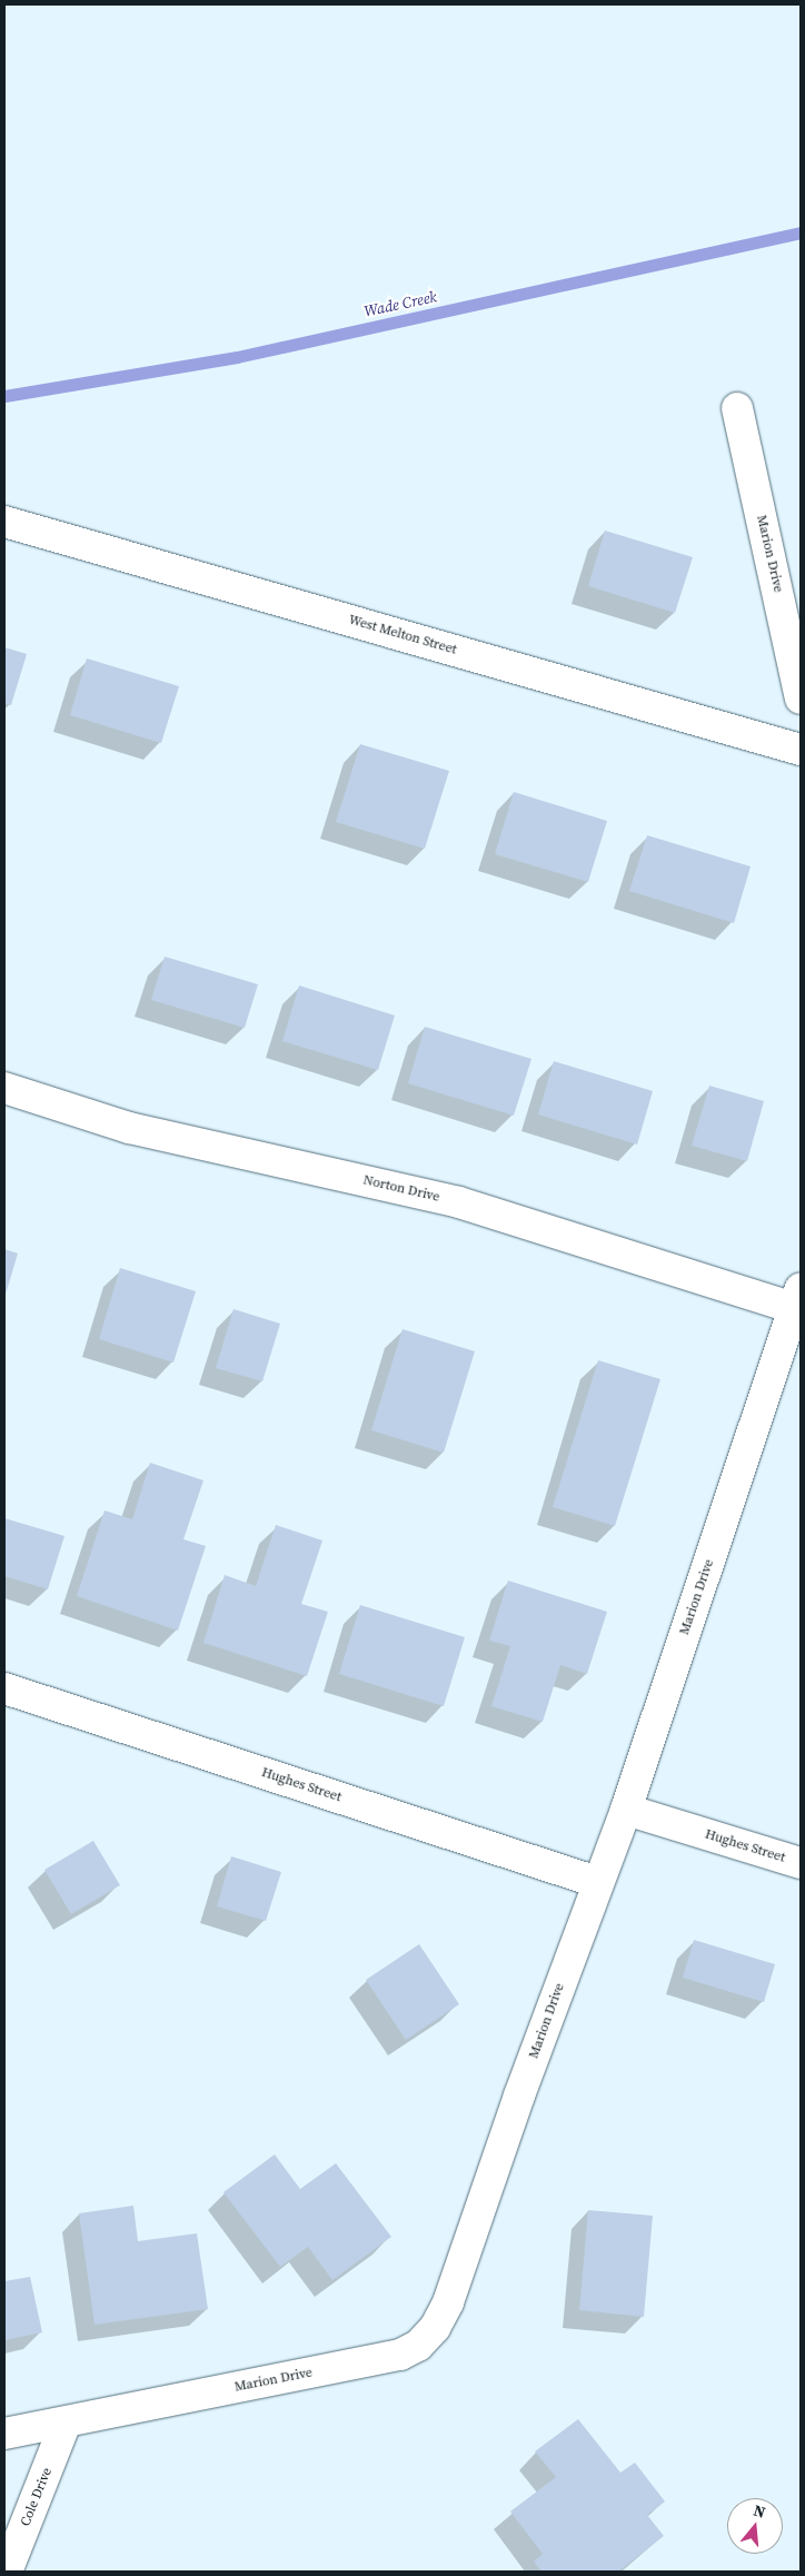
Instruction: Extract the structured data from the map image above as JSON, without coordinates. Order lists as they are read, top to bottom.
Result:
{
  "streets": {
    "street": [
      "Marion Drive",
      "West Melton Street",
      "Norton Drive",
      "Hughes Street",
      "Cole Drive"
    ]
  },
  "crossings": [
    ["Marion Drive", "Norton Drive"],
    ["Marion Drive", "Hughes Street"],
    ["Marion Drive", "Cole Drive"]
  ],
  "water": ["Wade Creek"],
  "north": "top"
}
